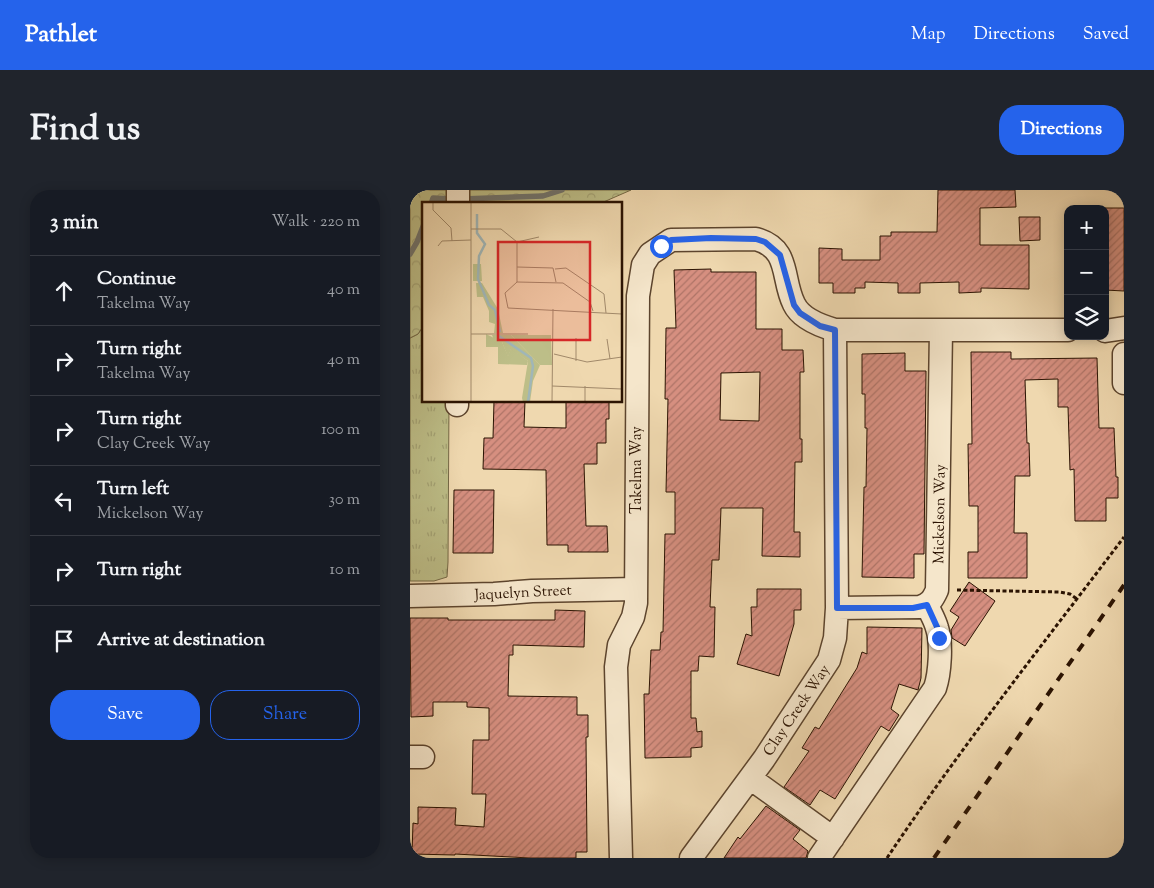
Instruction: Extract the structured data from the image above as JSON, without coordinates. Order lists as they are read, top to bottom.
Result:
{
  "streets": {
    "street": [
      "Takelma Way",
      "Mickelson Way",
      "Jaquelyn Street",
      "Clay Creek Way"
    ]
  },
  "crossings": [
    ["Takelma Way", "Mickelson Way"],
    ["Takelma Way", "Jaquelyn Street"],
    ["Takelma Way", "Clay Creek Way"]
  ],
  "page": {
    "header": "Pathlet",
    "nav": ["Map", "Directions", "Saved"],
    "title": "Find us",
    "buttons": [
      "Directions",
      ["Save", "Share"]
    ],
    "heading": ["3 min", "Walk · 220 m"],
    "map_buttons": ["+", "−"],
    "list": [
      ["Continue", "Takelma Way", "40 m"],
      ["Turn right", "Takelma Way", "40 m"],
      ["Turn right", "Clay Creek Way", "100 m"],
      ["Turn left", "Mickelson Way", "30 m"],
      ["Turn right", "10 m"],
      "Arrive at destination"
    ]
  }
}
